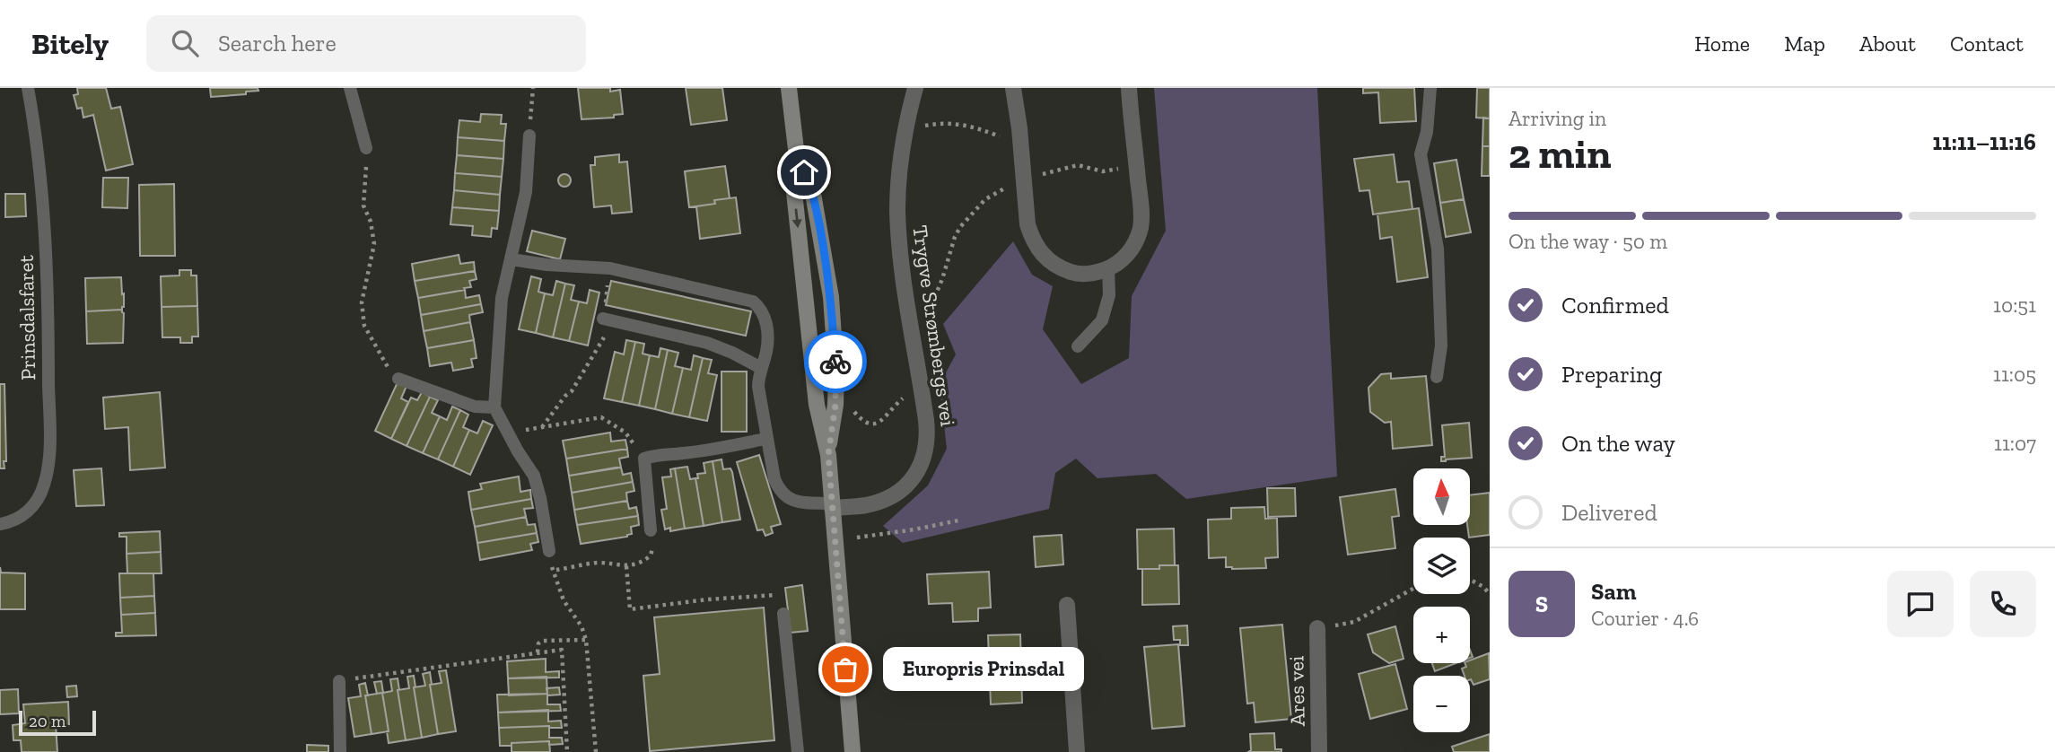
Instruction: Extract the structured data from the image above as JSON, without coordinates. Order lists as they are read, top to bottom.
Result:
{
  "streets": {
    "street": ["Trygve Strømbergs vei", "Ares vei"],
    "lane": ["Prinsdalsfaret"]
  },
  "places": ["Europris Prinsdal"],
  "scale_bar": "20 m",
  "north": "top",
  "page": {
    "header": "Bitely",
    "search": "Search here",
    "nav": [
      "Home",
      "Map",
      "About",
      "Contact"
    ],
    "heading": ["2 min", "Arriving in", "11:11–11:16"],
    "panel": ["Sam", "Courier · 4.6"],
    "bar": "On the way · 50 m",
    "list": [
      ["Confirmed", "10:51"],
      ["Preparing", "11:05"],
      ["On the way", "11:07"],
      "Delivered"
    ],
    "map_buttons": ["+", "−"],
    "round": "S",
    "bubble": "Europris Prinsdal",
    "scale": "20 m"
  }
}
